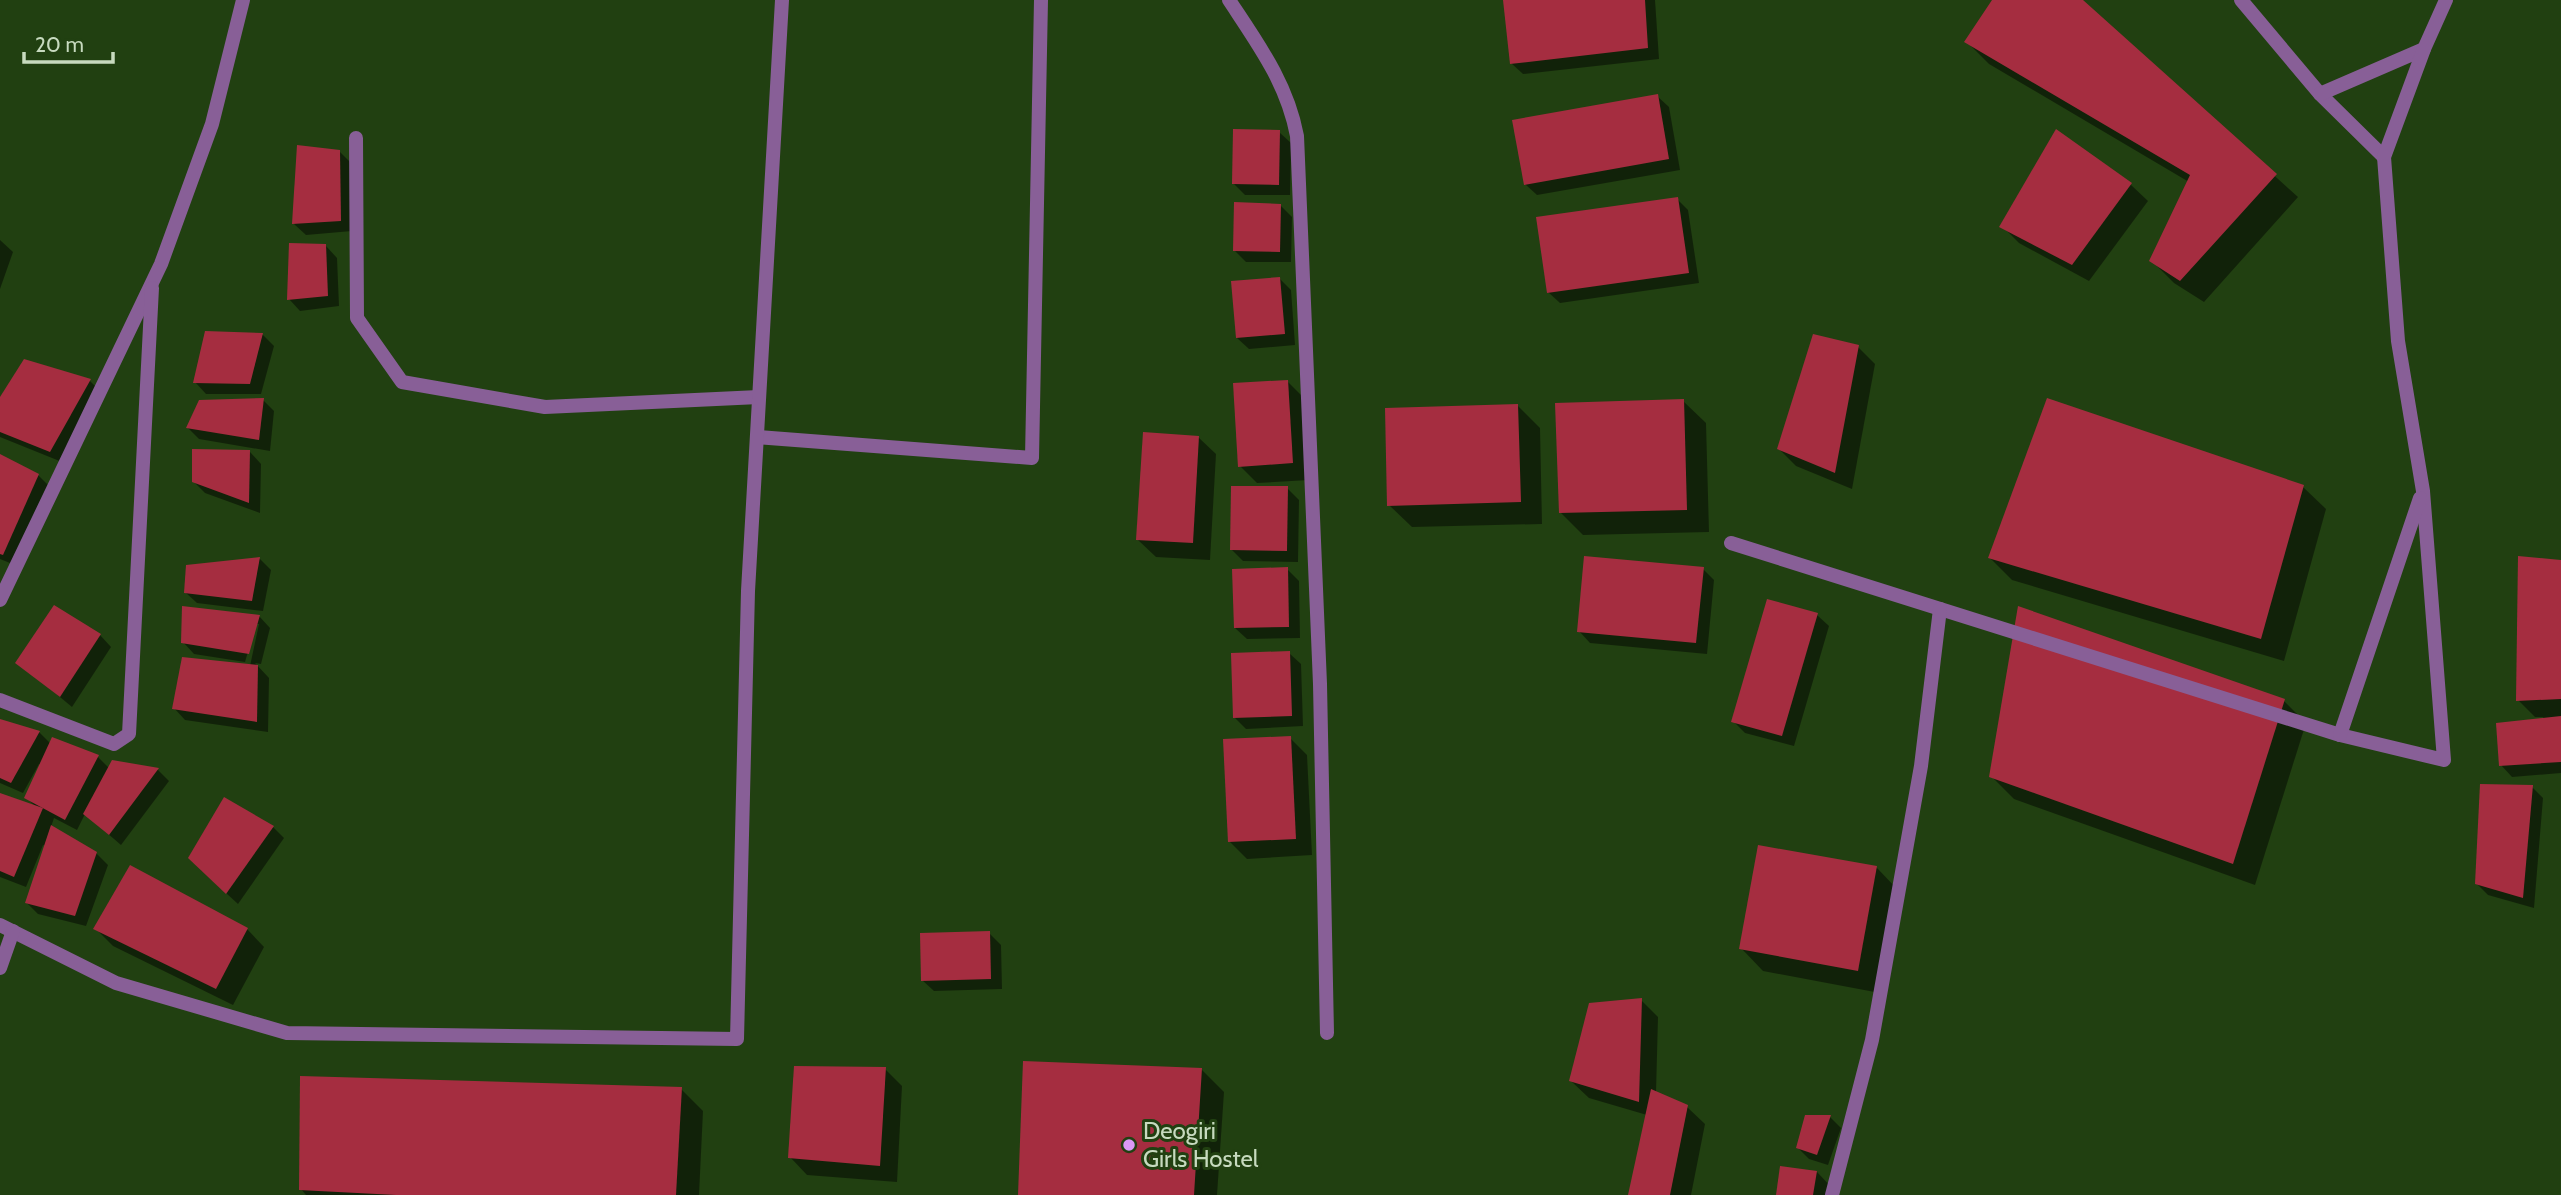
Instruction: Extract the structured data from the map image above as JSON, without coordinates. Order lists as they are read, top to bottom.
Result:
{
  "places": ["Deogiri Girls Hostel"],
  "scale_bar": "20 m"
}
